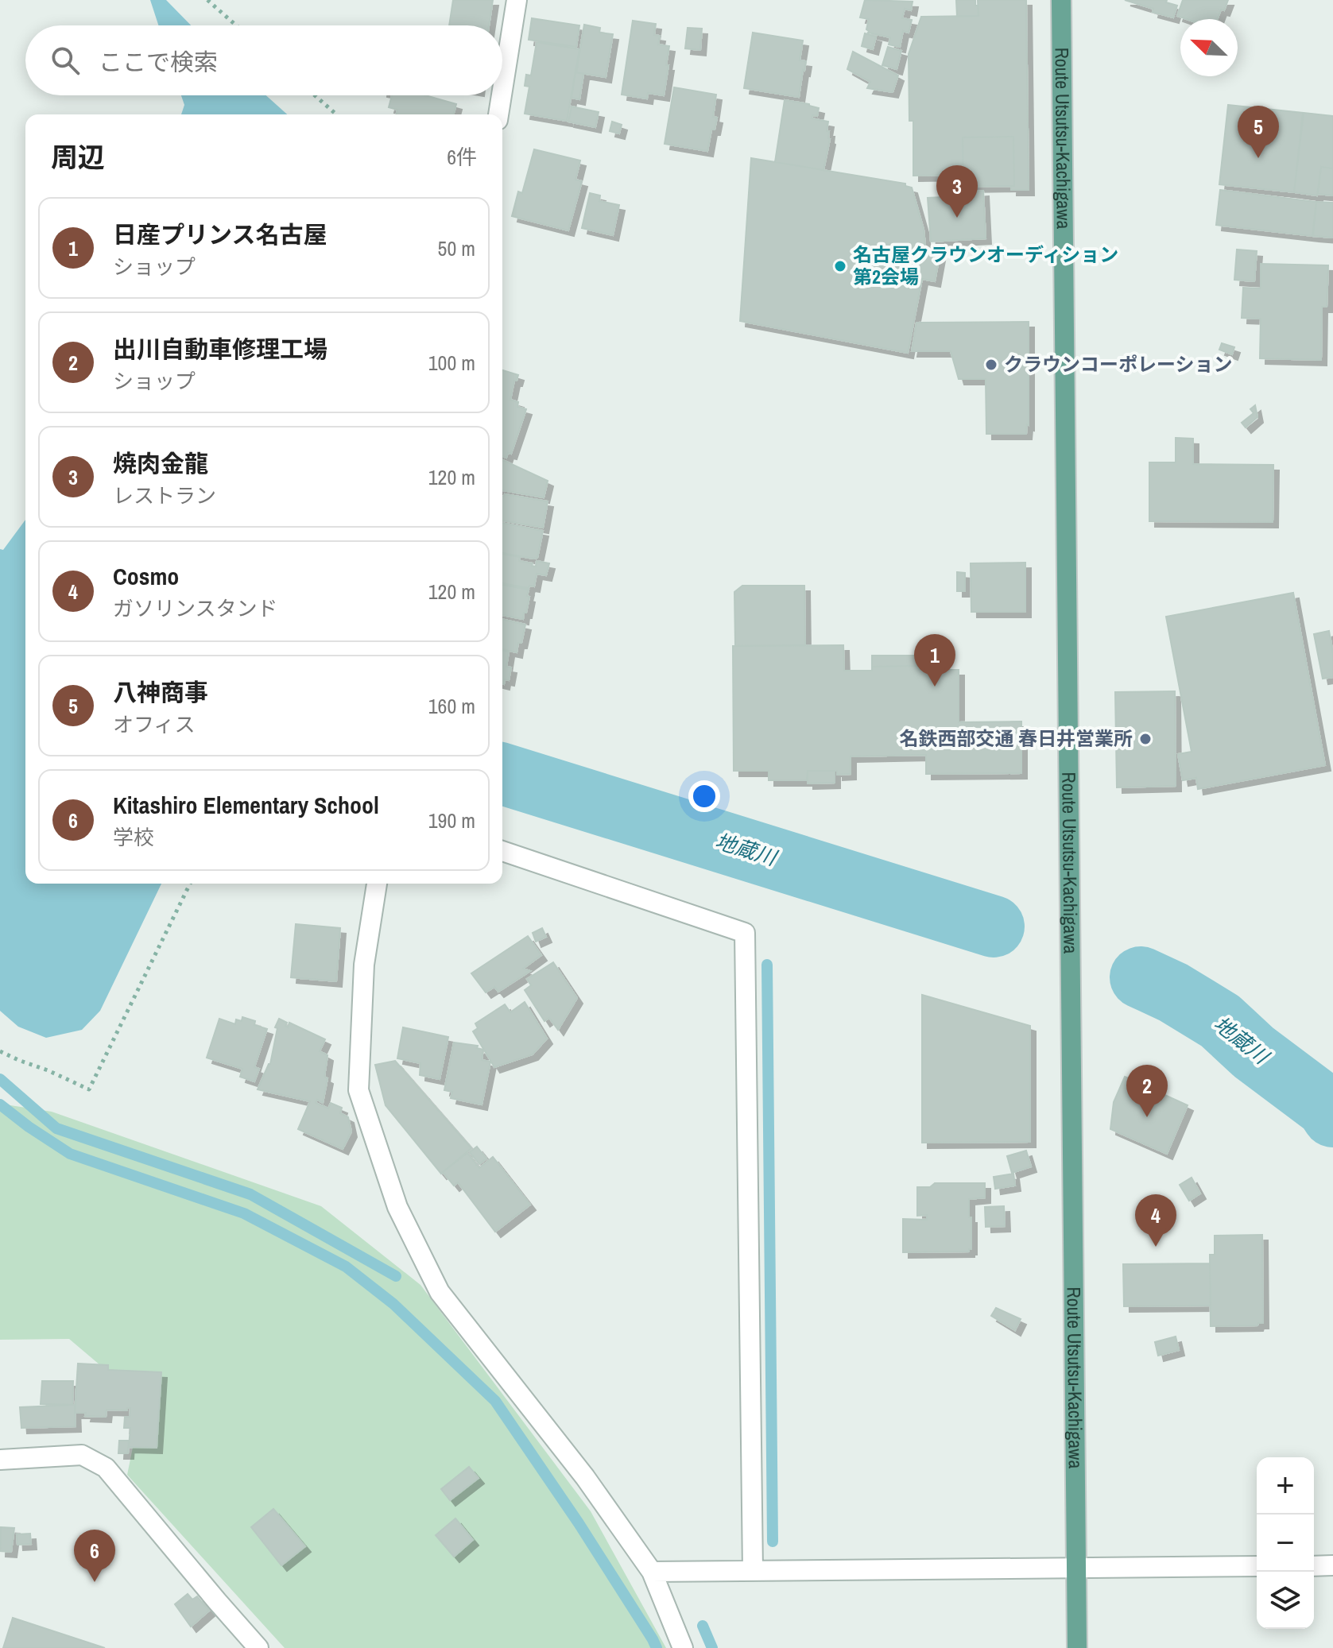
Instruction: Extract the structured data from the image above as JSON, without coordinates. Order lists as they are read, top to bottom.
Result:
{
  "streets": {
    "main road": ["Route Utsutsu-Kachigawa"]
  },
  "water": ["地蔵川"],
  "places": ["名古屋クラウンオーディション 第2会場", "クラウンコーポレーション", "名鉄西部交通 春日井営業所"],
  "north": "top left",
  "page": {
    "search": "ここで検索",
    "pins": [
      "5",
      "3",
      "1",
      "2",
      "4",
      "6"
    ],
    "heading": ["周辺", "6件"],
    "list": [
      {
        "mark": "1",
        "name": "日産プリンス名古屋",
        "note": "ショップ",
        "value": "50 m"
      },
      {
        "mark": "2",
        "name": "出川自動車修理工場",
        "note": "ショップ",
        "value": "100 m"
      },
      {
        "mark": "3",
        "name": "焼肉金龍",
        "note": "レストラン",
        "value": "120 m"
      },
      {
        "mark": "4",
        "name": "Cosmo",
        "note": "ガソリンスタンド",
        "value": "120 m"
      },
      {
        "mark": "5",
        "name": "八神商事",
        "note": "オフィス",
        "value": "160 m"
      },
      {
        "mark": "6",
        "name": "Kitashiro Elementary School",
        "note": "学校",
        "value": "190 m"
      }
    ],
    "map_buttons": ["+", "−"]
  }
}
